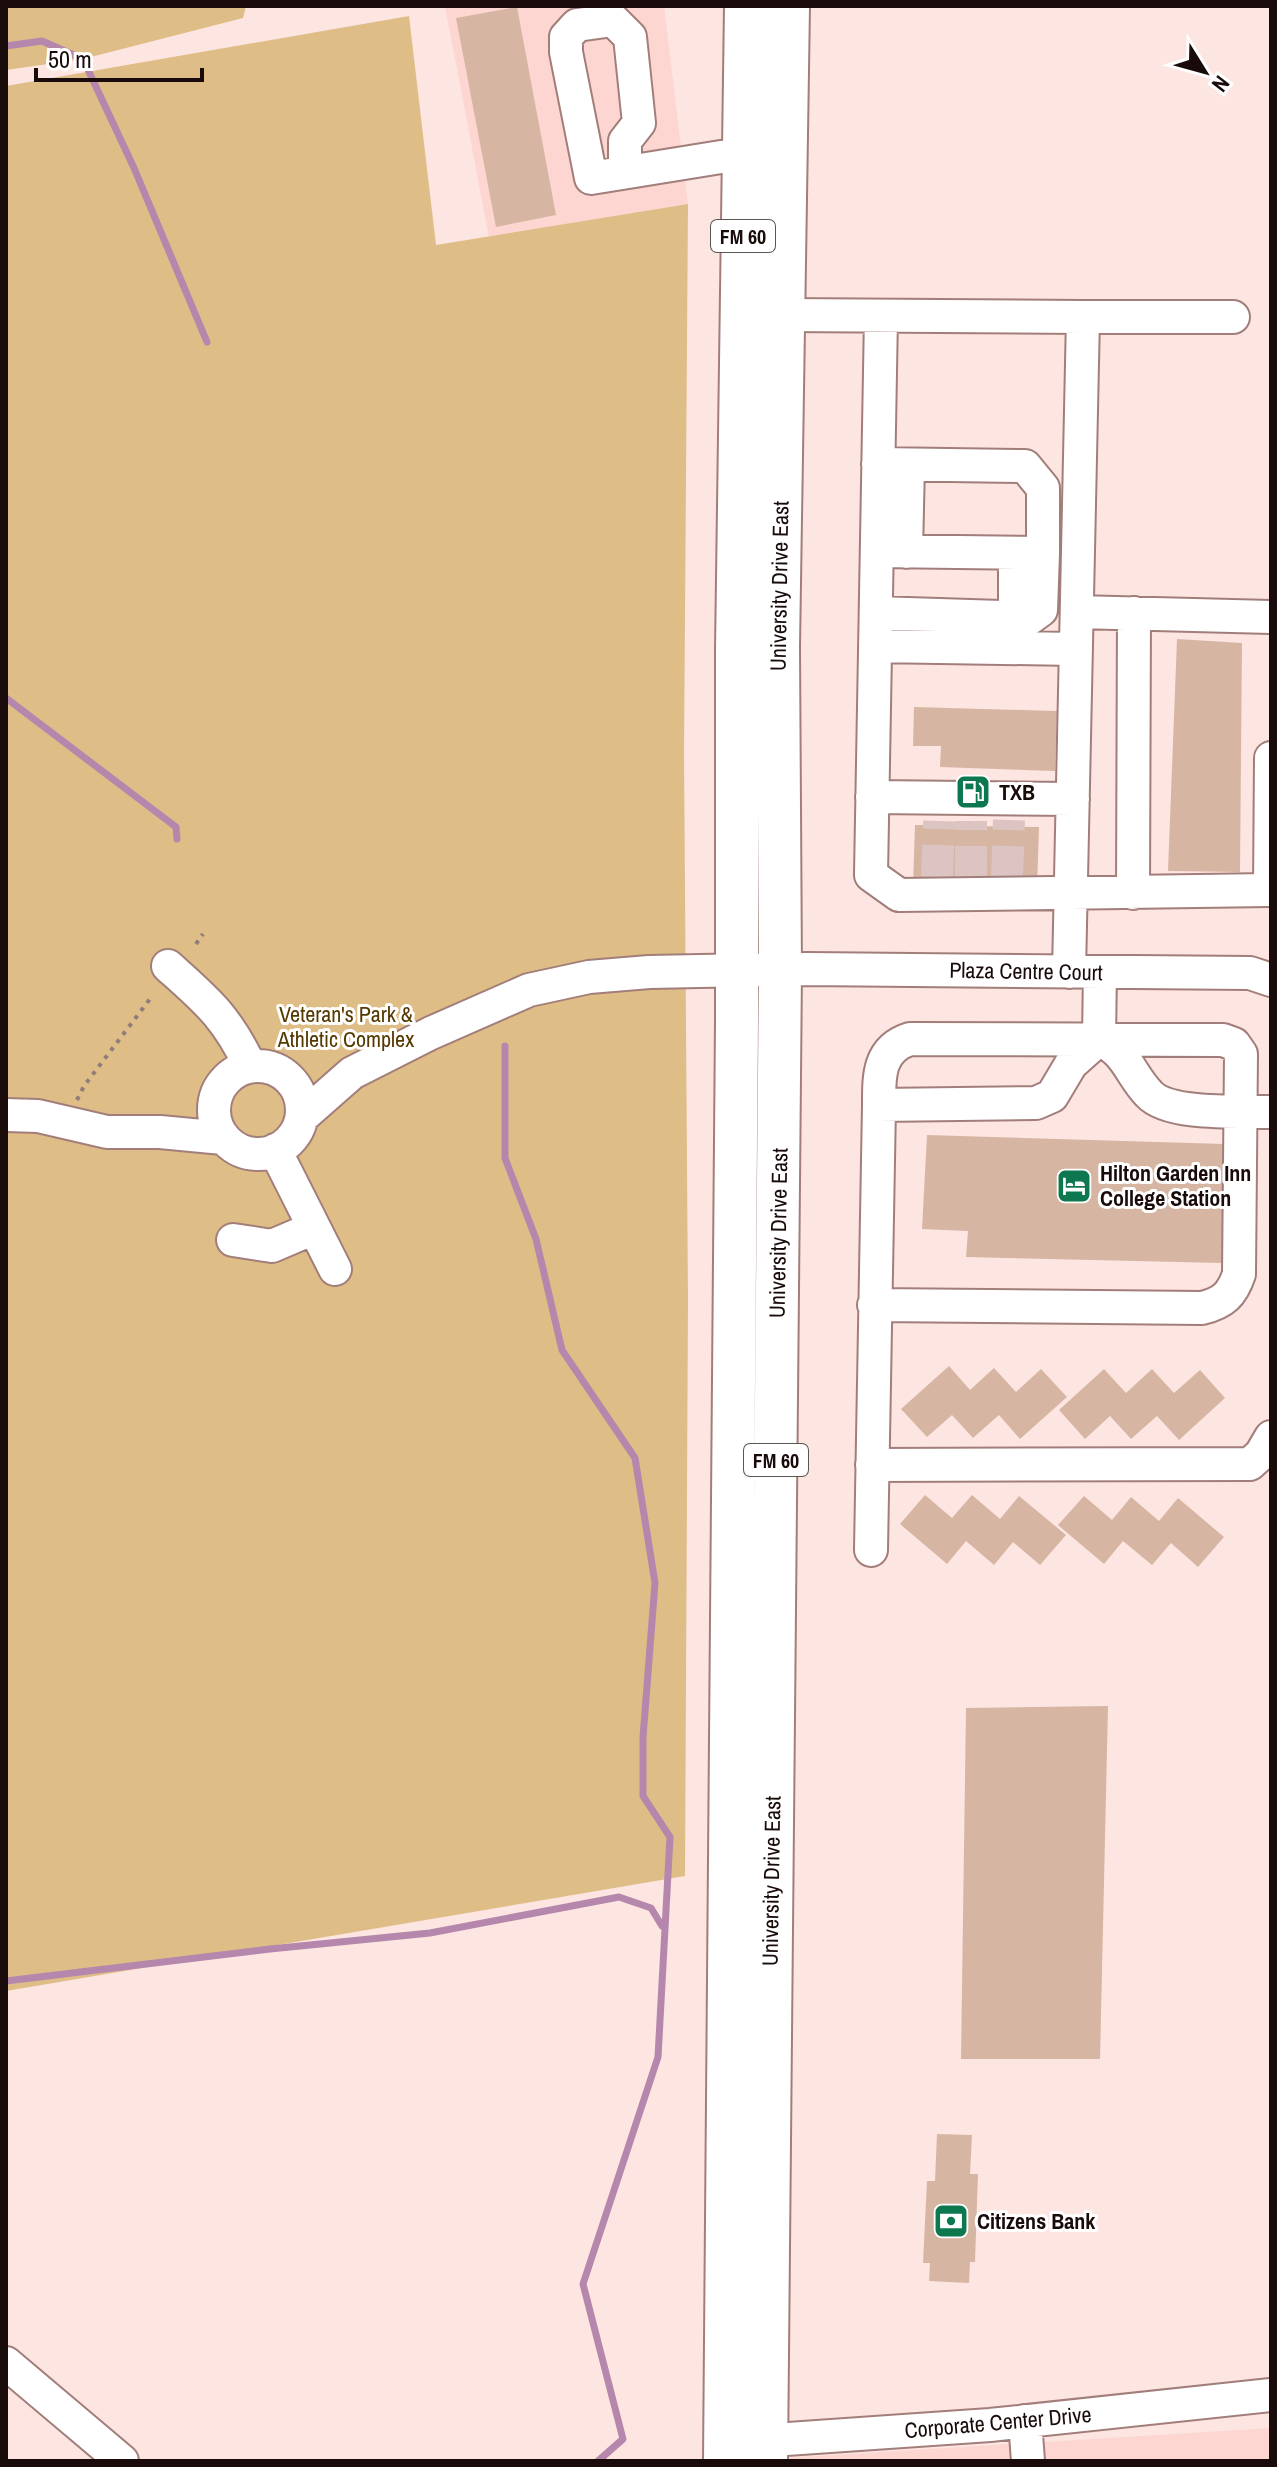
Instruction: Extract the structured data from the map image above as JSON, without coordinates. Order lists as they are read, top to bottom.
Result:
{
  "streets": {
    "main road": ["FM 60", "University Drive East"],
    "street": ["Plaza Centre Court", "Corporate Center Drive"]
  },
  "crossings": [
    ["University Drive East", "Plaza Centre Court"],
    ["University Drive East", "Corporate Center Drive"]
  ],
  "parks": ["Veteran's Park & Athletic Complex"],
  "places": {
    "fuel station": ["TXB"],
    "hotel": ["Hilton Garden Inn College Station"],
    "bank": ["Citizens Bank"]
  },
  "scale_bar": "50 m",
  "north": "bottom right"
}
